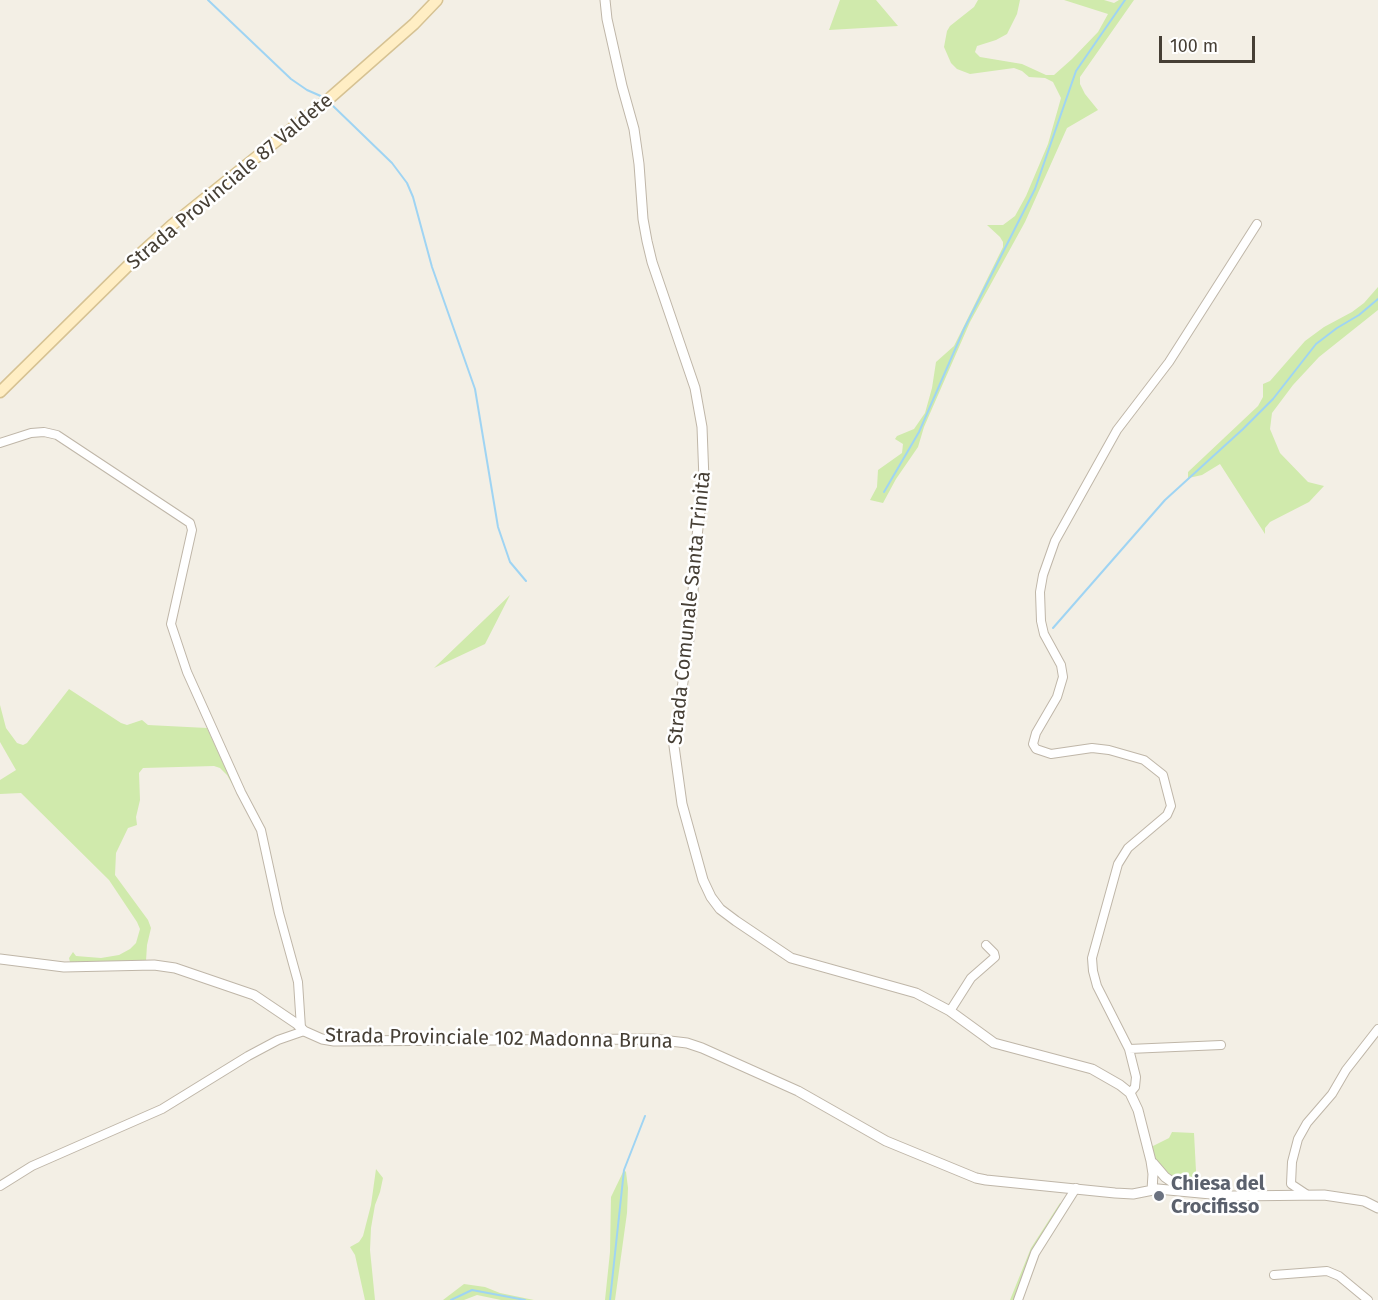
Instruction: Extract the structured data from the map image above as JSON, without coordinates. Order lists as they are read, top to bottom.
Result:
{
  "streets": {
    "main road": ["Strada Provinciale 87 Valdete"],
    "street": ["Strada Comunale Santa Trinità", "Strada Provinciale 102 Madonna Bruna"]
  },
  "places": ["Chiesa del Crocifisso"],
  "scale_bar": "100 m"
}
